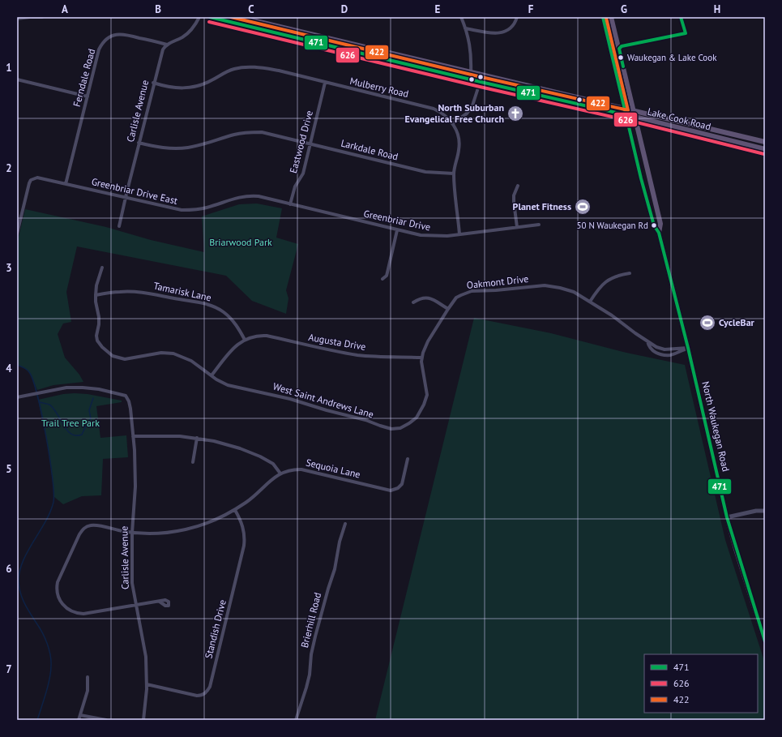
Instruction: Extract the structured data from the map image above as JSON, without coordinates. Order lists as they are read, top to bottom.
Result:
{
  "streets": {
    "main road": ["Lake Cook Road", "North Waukegan Road"],
    "street": [
      "Ferndale Road",
      "Mulberry Road",
      "Carlisle Avenue",
      "Eastwood Drive",
      "Larkdale Road",
      "Greenbriar Drive East",
      "Greenbriar Drive",
      "Oakmont Drive",
      "Tamarisk Lane",
      "Augusta Drive",
      "West Saint Andrews Lane",
      "Sequoia Lane",
      "Brierhill Road",
      "Standish Drive"
    ]
  },
  "crossings": [
    ["Ferndale Road", "Carlisle Avenue"],
    ["Ferndale Road", "Greenbriar Drive East"],
    ["Mulberry Road", "Carlisle Avenue"],
    ["Mulberry Road", "Eastwood Drive"],
    ["Carlisle Avenue", "Larkdale Road"],
    ["Carlisle Avenue", "Greenbriar Drive East"],
    ["Carlisle Avenue", "Sequoia Lane"],
    ["Carlisle Avenue", "Standish Drive"],
    ["Lake Cook Road", "North Waukegan Road"],
    ["Eastwood Drive", "Larkdale Road"],
    ["Eastwood Drive", "Greenbriar Drive"],
    ["Greenbriar Drive East", "Greenbriar Drive"],
    ["Oakmont Drive", "Augusta Drive"],
    ["Oakmont Drive", "West Saint Andrews Lane"],
    ["Oakmont Drive", "North Waukegan Road"],
    ["Tamarisk Lane", "Augusta Drive"],
    ["Tamarisk Lane", "West Saint Andrews Lane"],
    ["Sequoia Lane", "Standish Drive"]
  ],
  "parks": ["Briarwood Park", "Trail Tree Park"],
  "places": {
    "other": ["Waukegan & Lake Cook", "50 N Waukegan Rd"],
    "church": ["North Suburban Evangelical Free Church"],
    "sports": ["Planet Fitness", "CycleBar"]
  },
  "lines": ["transit line 471", "transit line 422", "transit line 626"],
  "legend": ["471", "626", "422"],
  "grid": {
    "columns": [
      "A",
      "B",
      "C",
      "D",
      "E",
      "F",
      "G",
      "H"
    ],
    "rows": [
      "1",
      "2",
      "3",
      "4",
      "5",
      "6",
      "7"
    ]
  }
}
